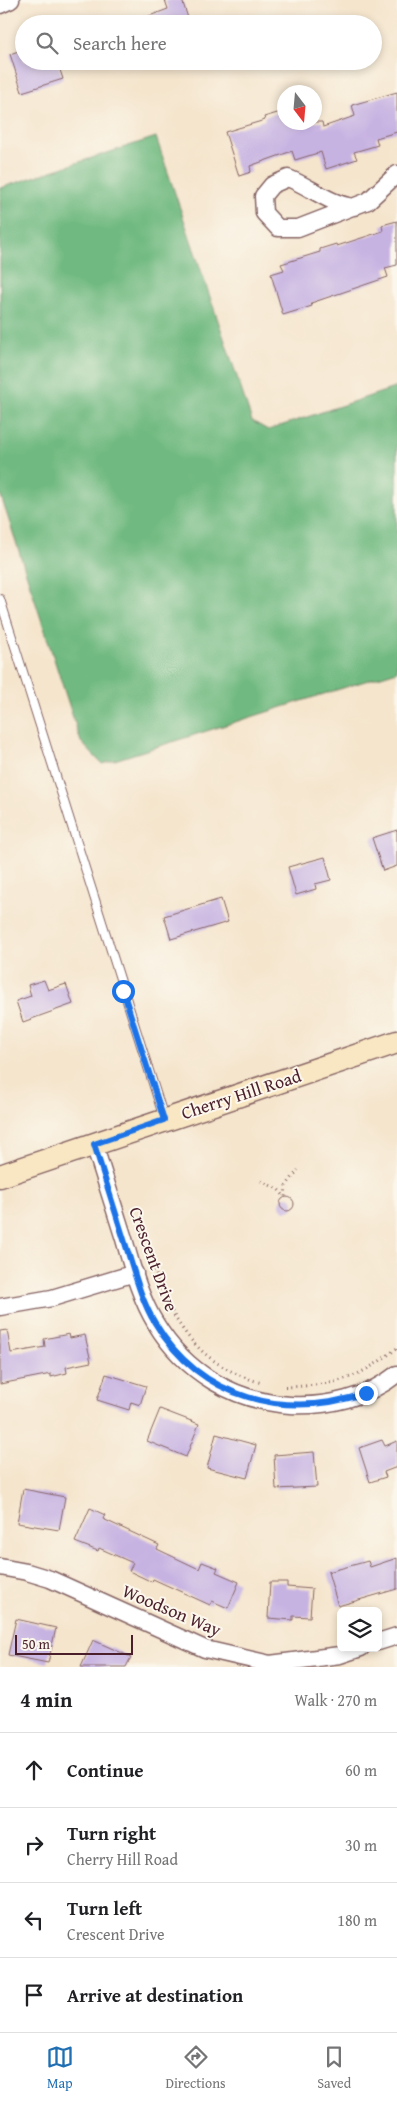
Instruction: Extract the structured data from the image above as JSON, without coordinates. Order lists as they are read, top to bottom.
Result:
{
  "streets": {
    "main road": ["Cherry Hill Road"],
    "street": ["Crescent Drive", "Woodson Way"]
  },
  "crossings": [
    ["Cherry Hill Road", "Crescent Drive"]
  ],
  "scale_bar": "50 m",
  "north": "bottom",
  "page": {
    "search": "Search here",
    "scale": "50 m",
    "heading": ["4 min", "Walk · 270 m"],
    "list": [
      ["Continue", "60 m"],
      ["Turn right", "Cherry Hill Road", "30 m"],
      ["Turn left", "Crescent Drive", "180 m"],
      "Arrive at destination"
    ],
    "nav": ["Map", "Directions", "Saved"]
  }
}
